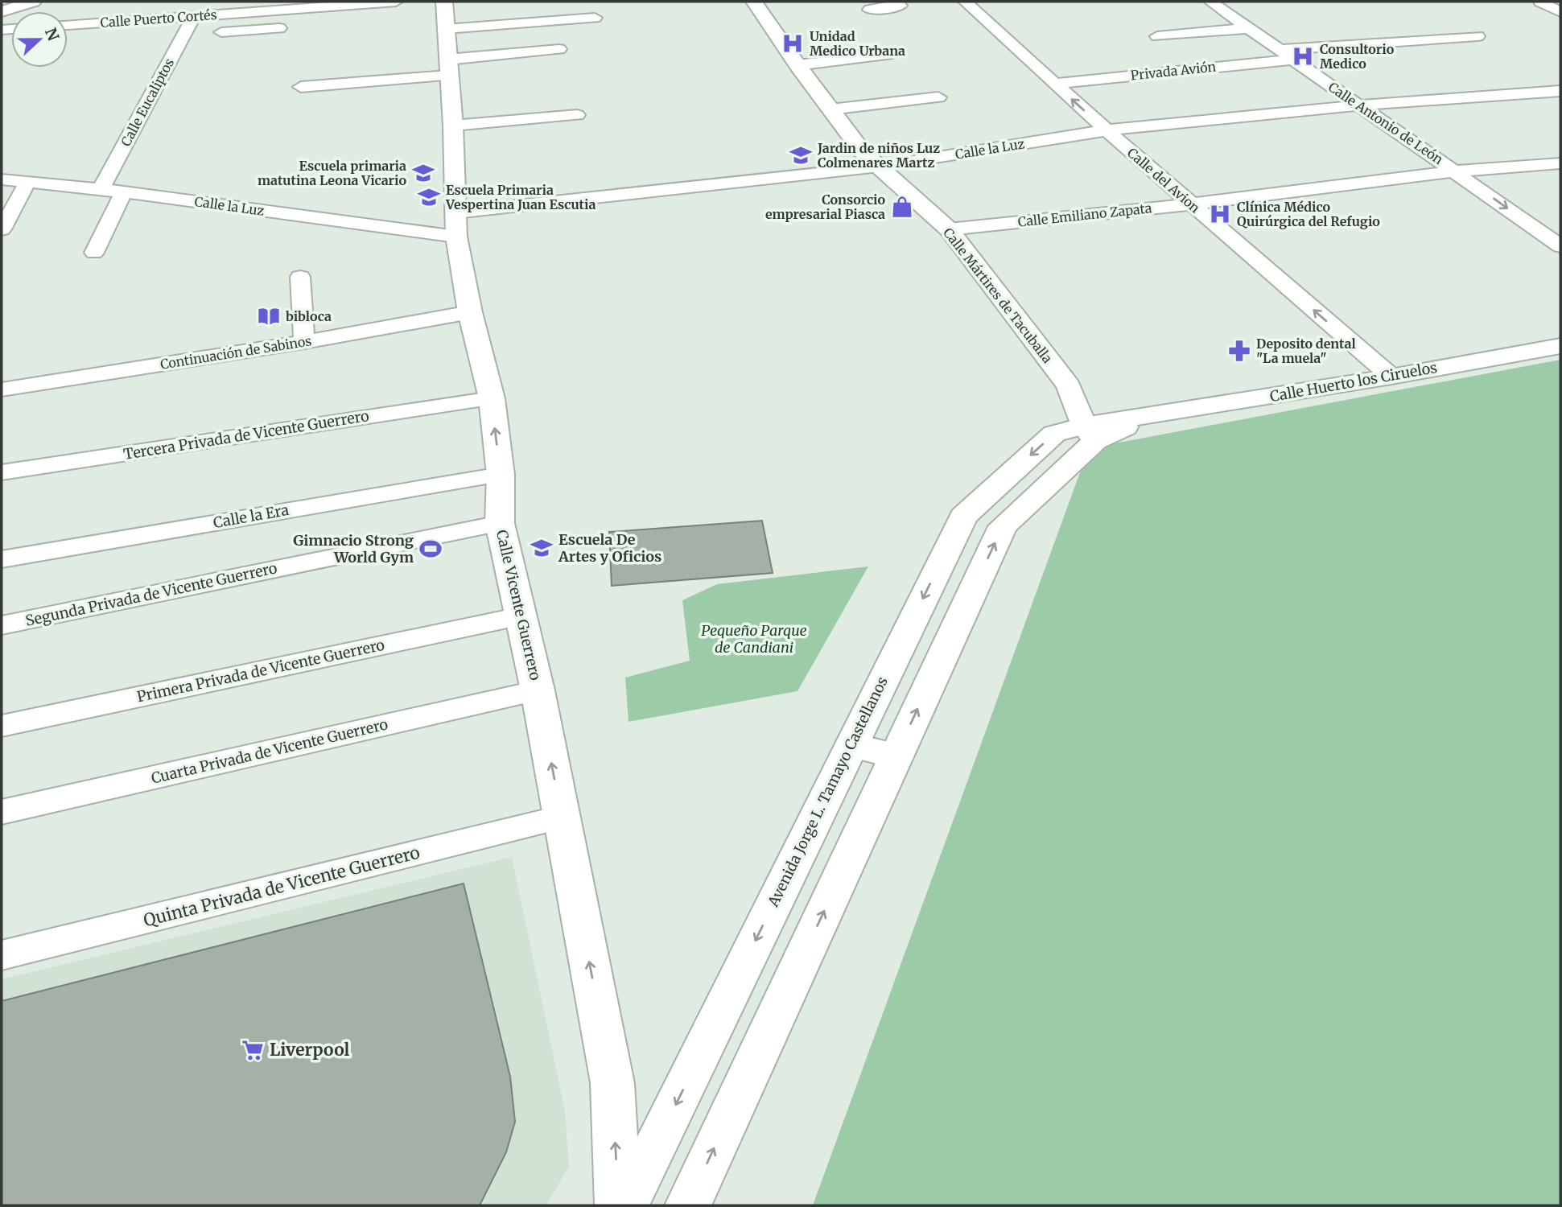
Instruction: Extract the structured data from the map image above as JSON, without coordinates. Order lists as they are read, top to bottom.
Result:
{
  "streets": {
    "street": [
      "Calle Puerto Cortés",
      "Privada Avión",
      "Calle Eucaliptos",
      "Calle Antonio de León",
      "Calle la Luz",
      "Calle del Avion",
      "Calle Emiliano Zapata",
      "Calle Mártires de Tacuballa",
      "Continuación de Sabinos",
      "Calle Huerto los Ciruelos",
      "Tercera Privada de Vicente Guerrero",
      "Calle la Era",
      "Segunda Privada de Vicente Guerrero",
      "Calle Vicente Guerrero",
      "Primera Privada de Vicente Guerrero",
      "Cuarta Privada de Vicente Guerrero",
      "Avenida Jorge L. Tamayo Castellanos",
      "Quinta Privada de Vicente Guerrero"
    ]
  },
  "crossings": [
    ["Calle Puerto Cortés", "Calle Eucaliptos"],
    ["Privada Avión", "Calle Antonio de León"],
    ["Privada Avión", "Calle del Avion"],
    ["Calle Eucaliptos", "Calle la Luz"],
    ["Calle Antonio de León", "Calle la Luz"],
    ["Calle Antonio de León", "Calle Emiliano Zapata"],
    ["Calle la Luz", "Calle del Avion"],
    ["Calle la Luz", "Calle Mártires de Tacuballa"],
    ["Calle la Luz", "Calle Vicente Guerrero"],
    ["Calle del Avion", "Calle Emiliano Zapata"],
    ["Calle del Avion", "Calle Huerto los Ciruelos"],
    ["Calle Emiliano Zapata", "Calle Mártires de Tacuballa"],
    ["Calle Mártires de Tacuballa", "Calle Huerto los Ciruelos"],
    ["Calle Mártires de Tacuballa", "Avenida Jorge L. Tamayo Castellanos"],
    ["Continuación de Sabinos", "Calle Vicente Guerrero"],
    ["Calle Huerto los Ciruelos", "Avenida Jorge L. Tamayo Castellanos"],
    ["Tercera Privada de Vicente Guerrero", "Calle Vicente Guerrero"],
    ["Calle la Era", "Calle Vicente Guerrero"],
    ["Segunda Privada de Vicente Guerrero", "Calle Vicente Guerrero"],
    ["Calle Vicente Guerrero", "Primera Privada de Vicente Guerrero"],
    ["Calle Vicente Guerrero", "Cuarta Privada de Vicente Guerrero"],
    ["Calle Vicente Guerrero", "Quinta Privada de Vicente Guerrero"]
  ],
  "one_way": ["Calle del Avion", "Calle Vicente Guerrero"],
  "parks": ["Pequeño Parque de Candiani"],
  "places": {
    "hospital": ["Unidad Medico Urbana", "Consultorio Medico", "Clínica Médico Quirúrgica del Refugio"],
    "school or university": [
      "Jardin de niños Luz Colmenares Martz",
      "Escuela primaria matutina Leona Vicario",
      "Escuela Primaria Vespertina Juan Escutia",
      "Escuela De Artes y Oficios"
    ],
    "shop": ["Consorcio empresarial Piasca"],
    "library": ["bibloca"],
    "pharmacy": ["Deposito dental \"La muela\""],
    "sports": ["Gimnacio Strong World Gym"],
    "supermarket": ["Liverpool"]
  },
  "north": "right"
}
